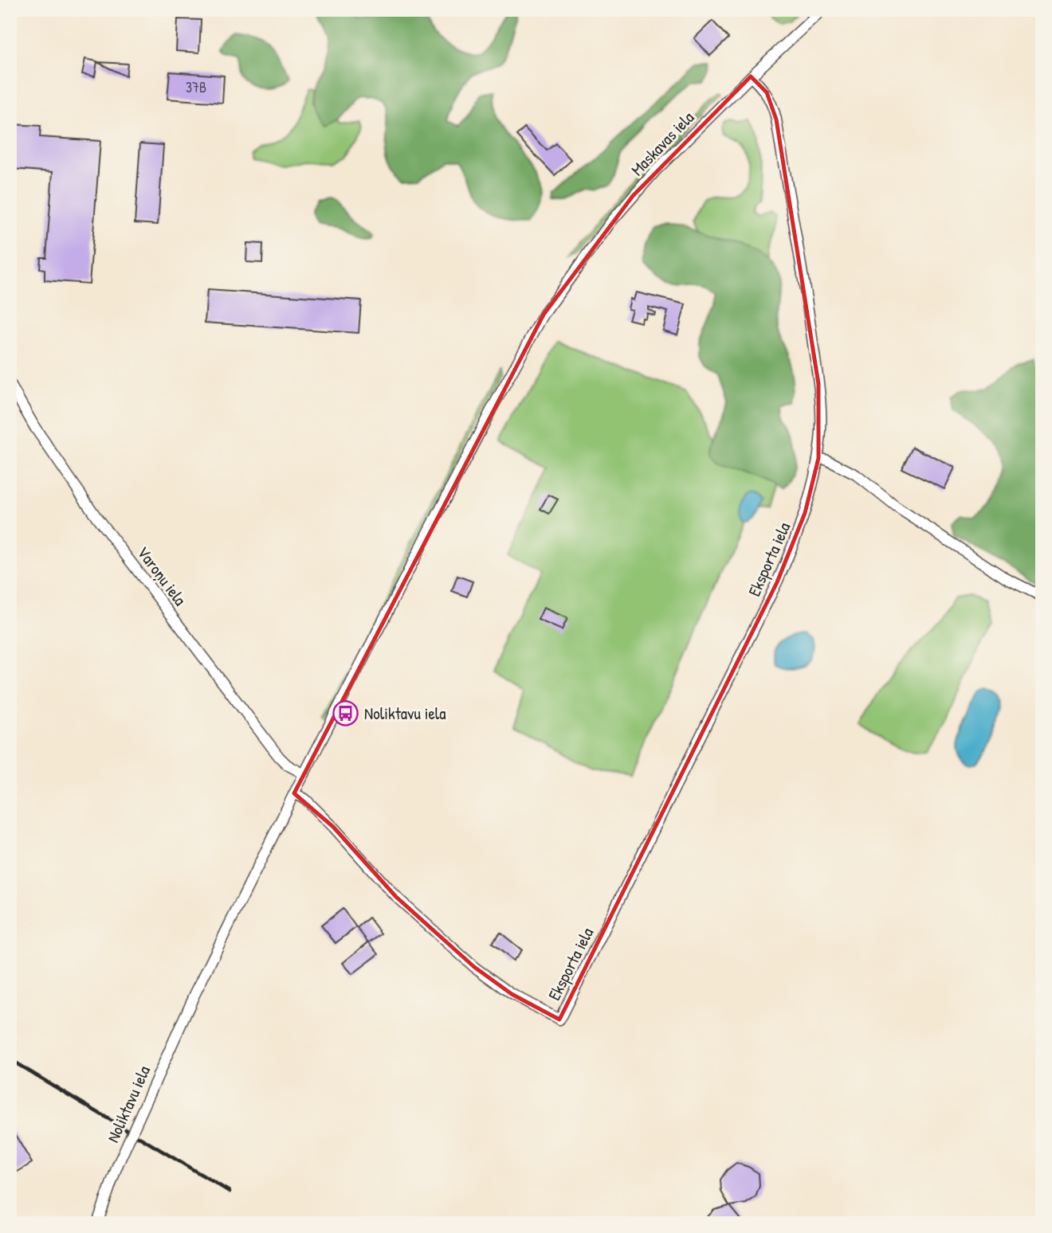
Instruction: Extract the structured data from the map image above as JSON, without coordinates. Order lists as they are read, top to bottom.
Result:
{
  "streets": {
    "street": [
      "Maskavas iela",
      "Eksporta iela",
      "Varoņu iela",
      "Noliktavu iela"
    ]
  },
  "crossings": [
    ["Maskavas iela", "Eksporta iela"],
    ["Maskavas iela", "Noliktavu iela"],
    ["Eksporta iela", "Noliktavu iela"],
    ["Varoņu iela", "Noliktavu iela"]
  ],
  "places": {
    "bus stop": ["Noliktavu iela"]
  },
  "house_numbers": ["37B"]
}
